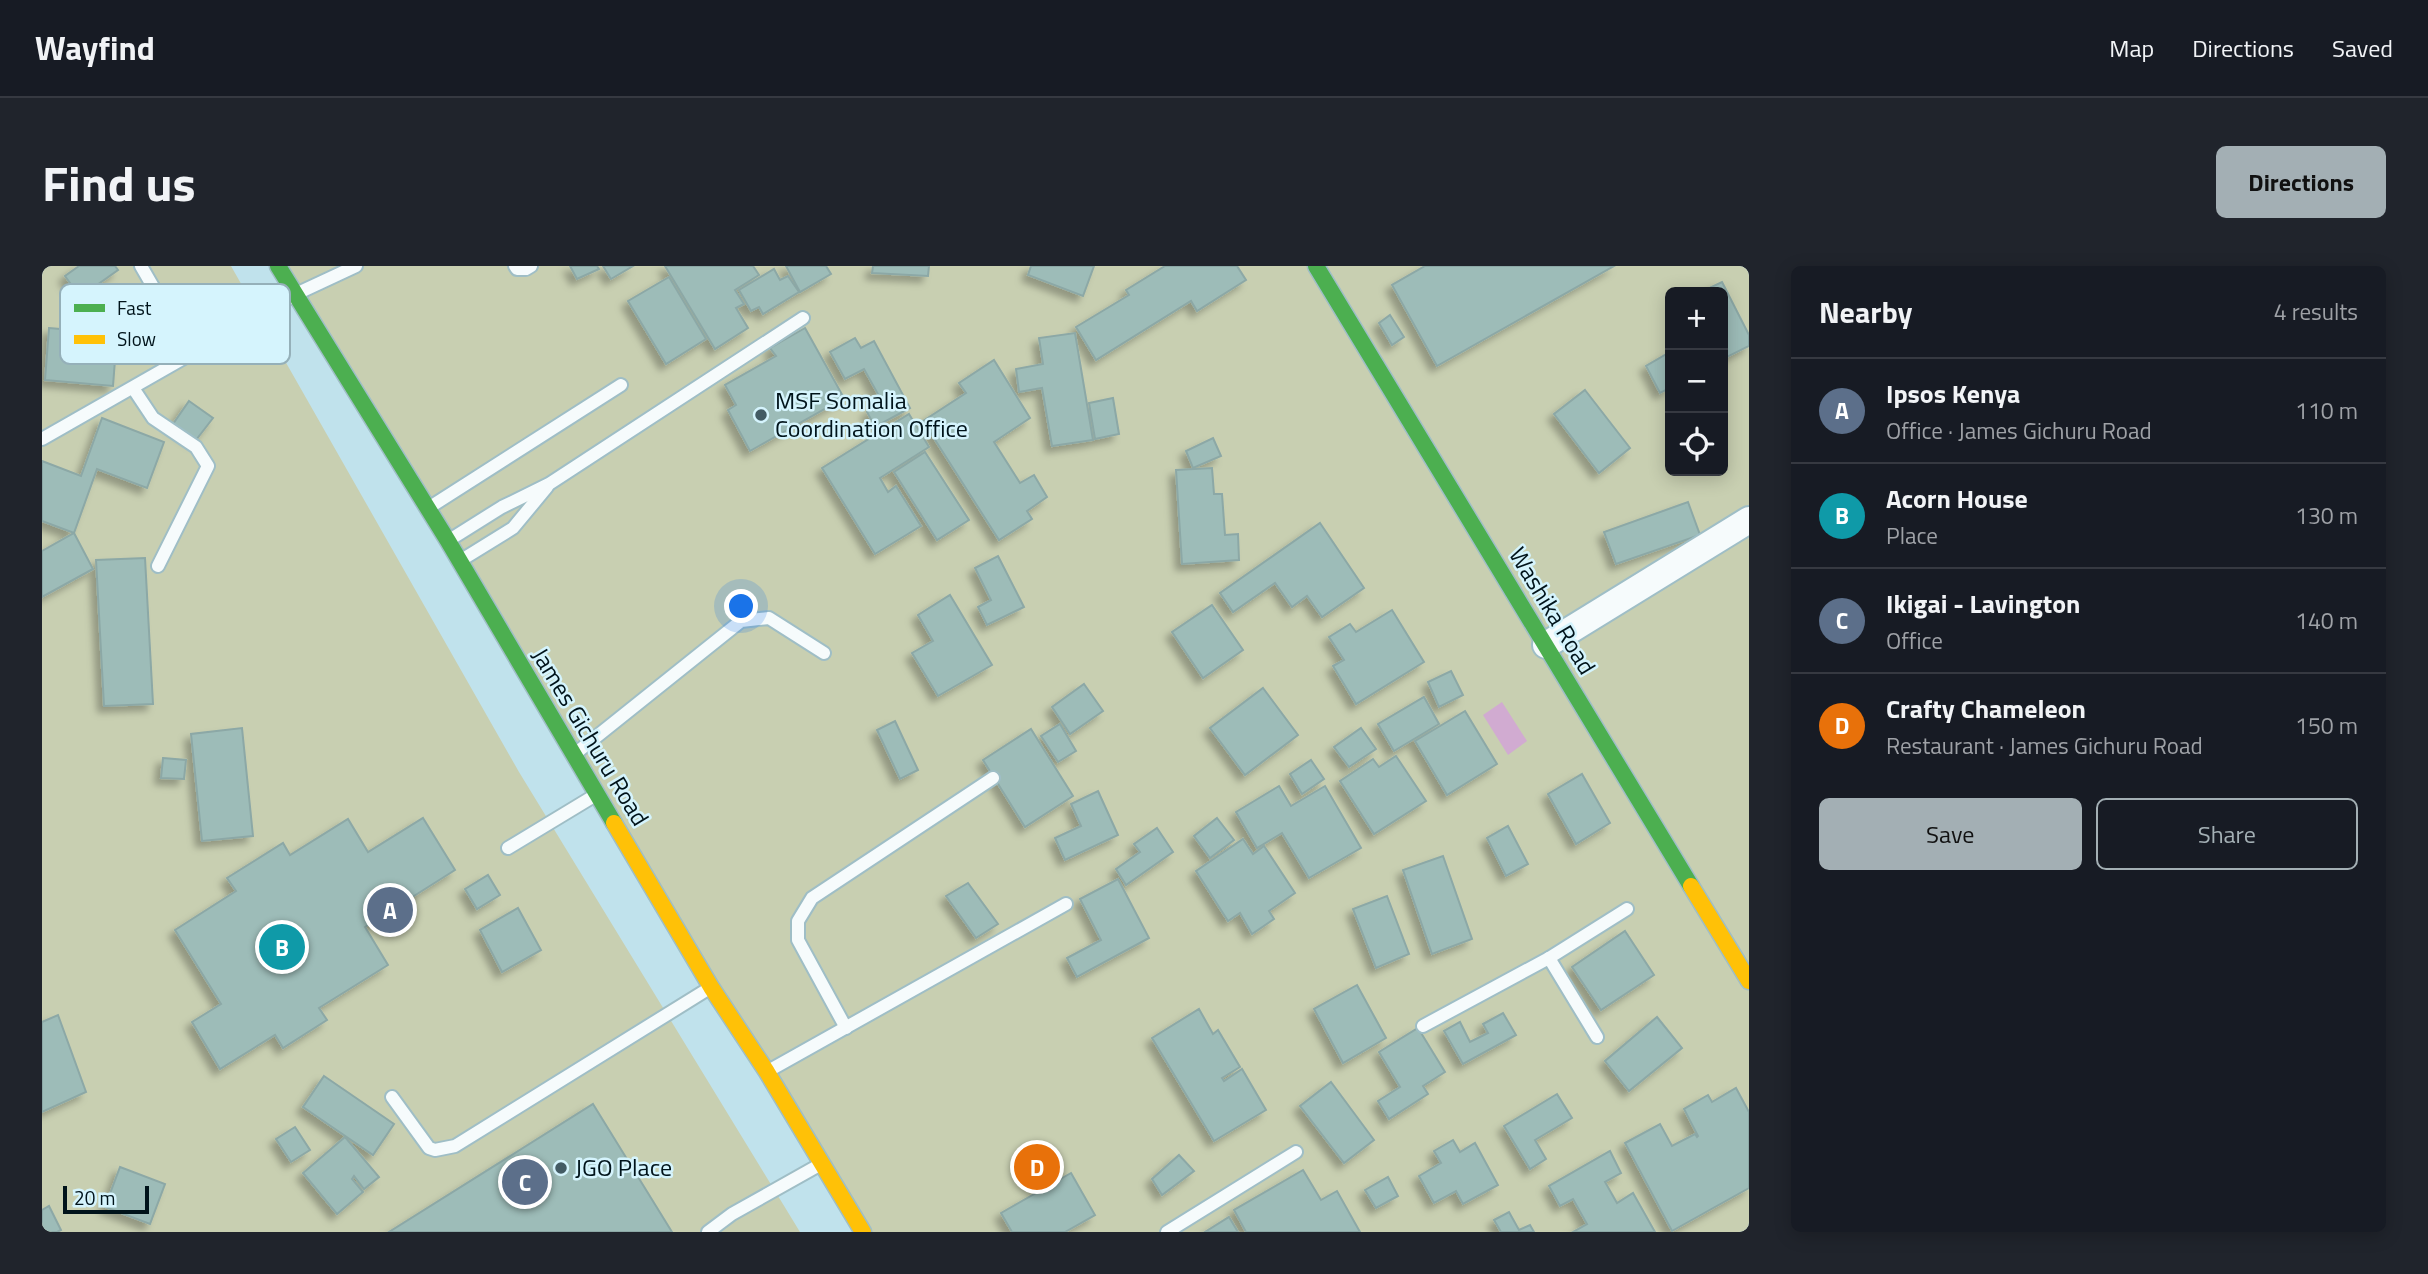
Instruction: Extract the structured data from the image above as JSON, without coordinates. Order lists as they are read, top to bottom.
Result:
{
  "streets": {
    "main road": ["Washika Road", "James Gichuru Road"]
  },
  "places": ["MSF Somalia Coordination Office", "JGO Place"],
  "legend": ["Fast", "Slow"],
  "scale_bar": "20 m",
  "page": {
    "header": "Wayfind",
    "nav": ["Map", "Directions", "Saved"],
    "title": "Find us",
    "buttons": [
      "Directions",
      ["Save", "Share"]
    ],
    "heading": ["Nearby", "4 results"],
    "map_buttons": ["+", "−"],
    "list": [
      {
        "mark": "A",
        "name": "Ipsos Kenya",
        "note": "Office · James Gichuru Road",
        "value": "110 m"
      },
      {
        "mark": "B",
        "name": "Acorn House",
        "note": "Place",
        "value": "130 m"
      },
      {
        "mark": "C",
        "name": "Ikigai - Lavington",
        "note": "Office",
        "value": "140 m"
      },
      {
        "mark": "D",
        "name": "Crafty Chameleon",
        "note": "Restaurant · James Gichuru Road",
        "value": "150 m"
      }
    ],
    "pins": [
      "A",
      "B",
      "D",
      "C"
    ],
    "scale": "20 m"
  }
}
